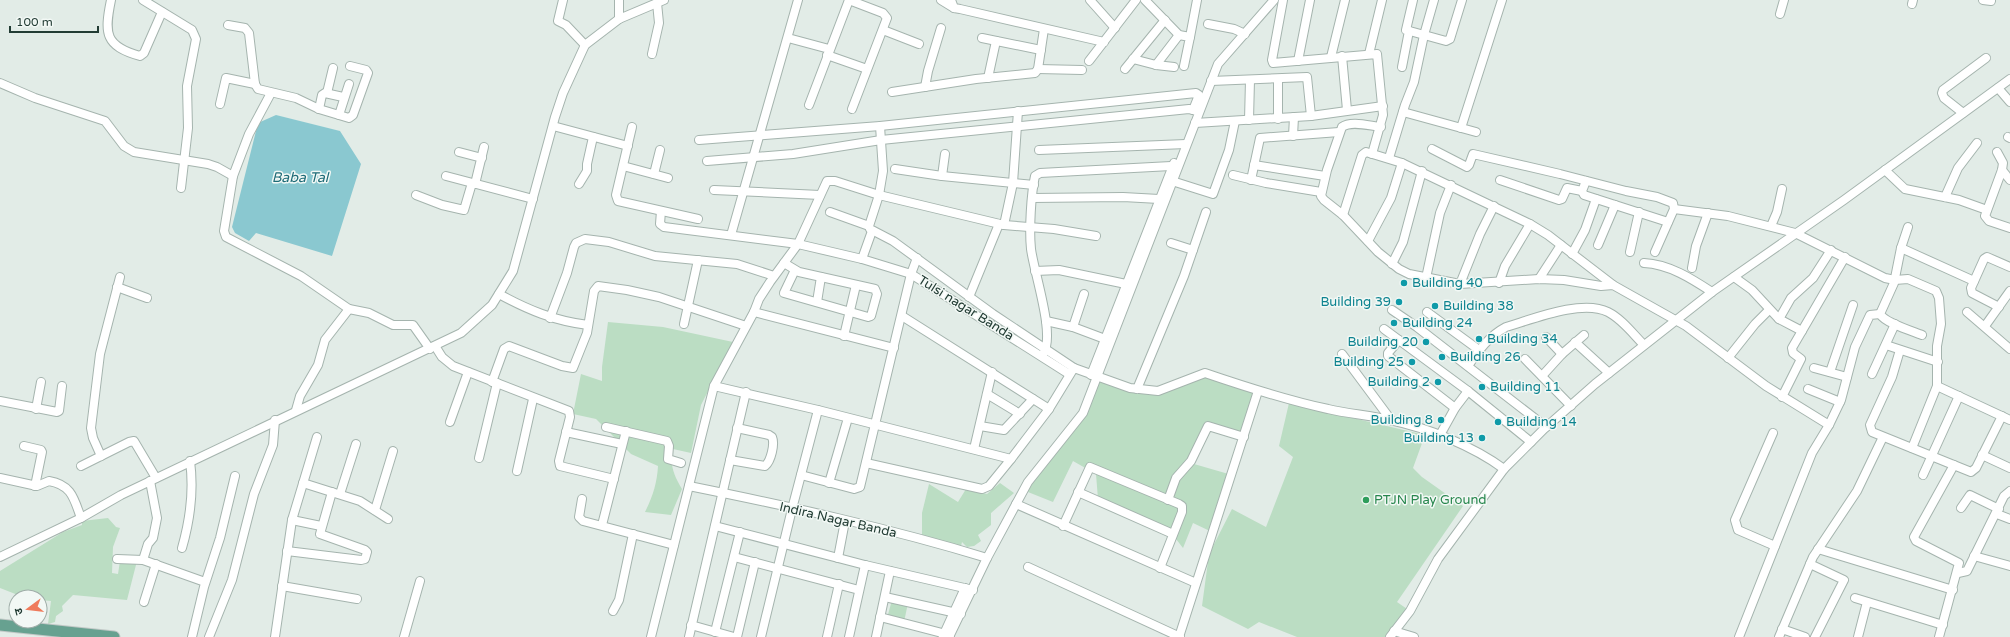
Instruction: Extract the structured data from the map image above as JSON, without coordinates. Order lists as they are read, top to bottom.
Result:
{
  "streets": {
    "street": ["Tulsi nagar Banda", "Indira Nagar Banda"]
  },
  "water": ["Baba Tal"],
  "places": [
    "Building 40",
    "Building 39",
    "Building 38",
    "Building 24",
    "Building 34",
    "Building 20",
    "Building 26",
    "Building 25",
    "Building 2",
    "Building 11",
    "Building 8",
    "Building 14",
    "Building 13",
    "PTJN Play Ground"
  ],
  "scale_bar": "100 m",
  "north": "left"
}
